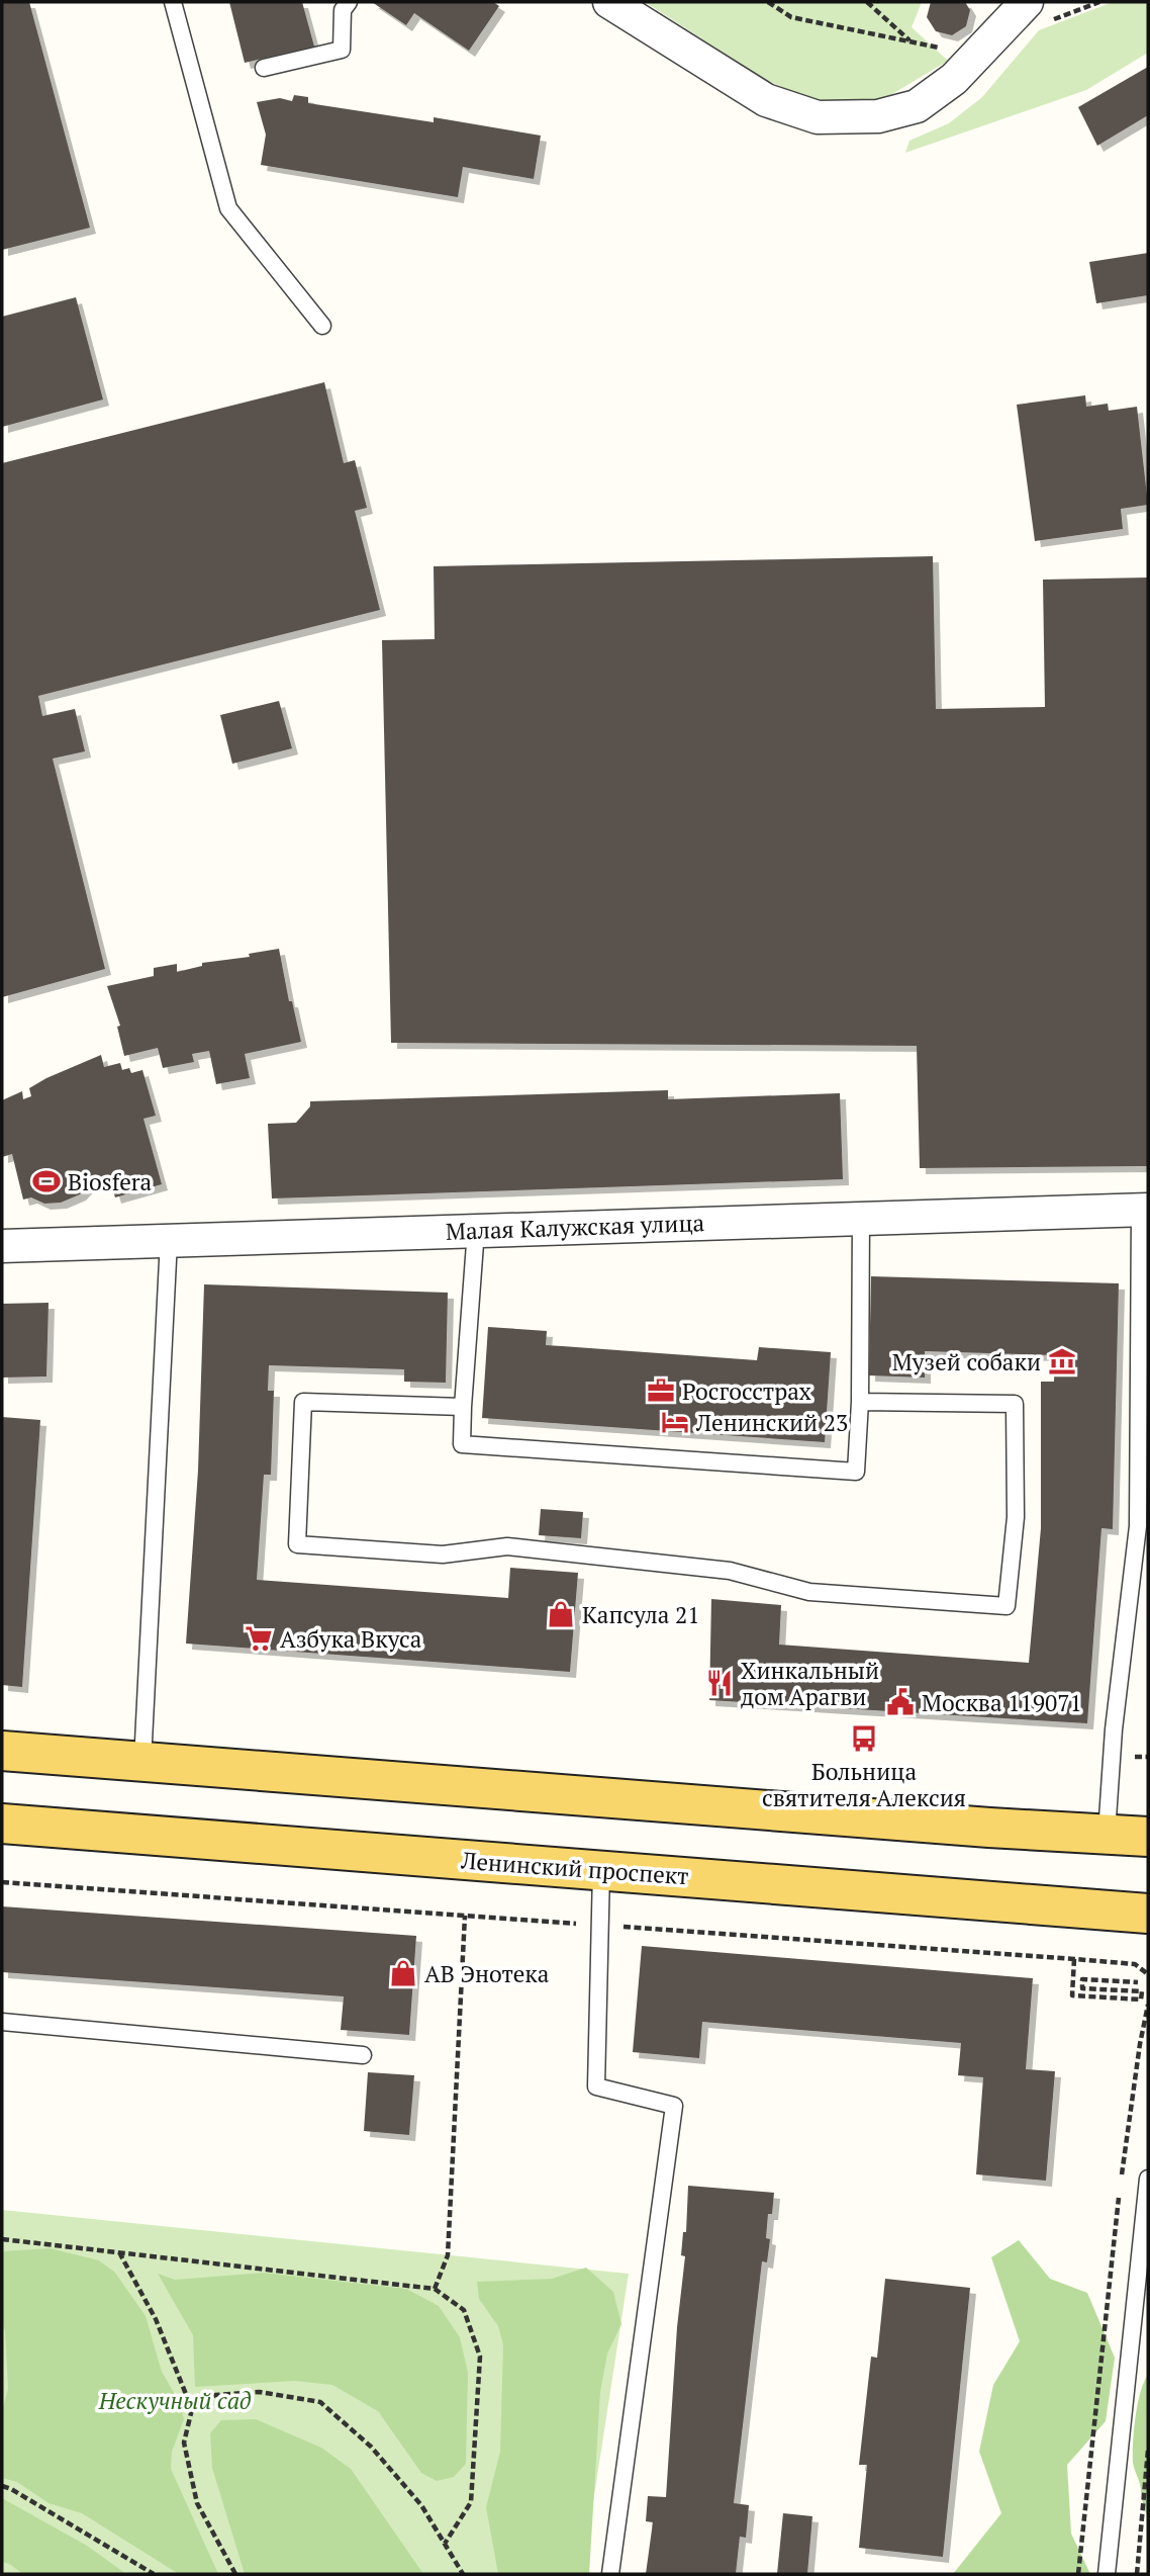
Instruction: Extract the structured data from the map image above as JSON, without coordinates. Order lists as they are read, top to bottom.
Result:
{
  "streets": {
    "main road": ["Ленинский проспект"],
    "street": ["Малая Калужская улица"]
  },
  "parks": ["Нескучный сад"],
  "places": {
    "sports": ["Biosfera"],
    "museum": ["Музей собаки"],
    "office": ["Росгосстрах"],
    "hotel": ["Ленинский 23"],
    "shop": ["Капсула 21", "АВ Энотека"],
    "supermarket": ["Азбука Вкуса"],
    "restaurant": ["Хинкальный дом Арагви"],
    "public building": ["Москва 119071"],
    "bus stop": ["Больница святителя Алексия"]
  }
}
